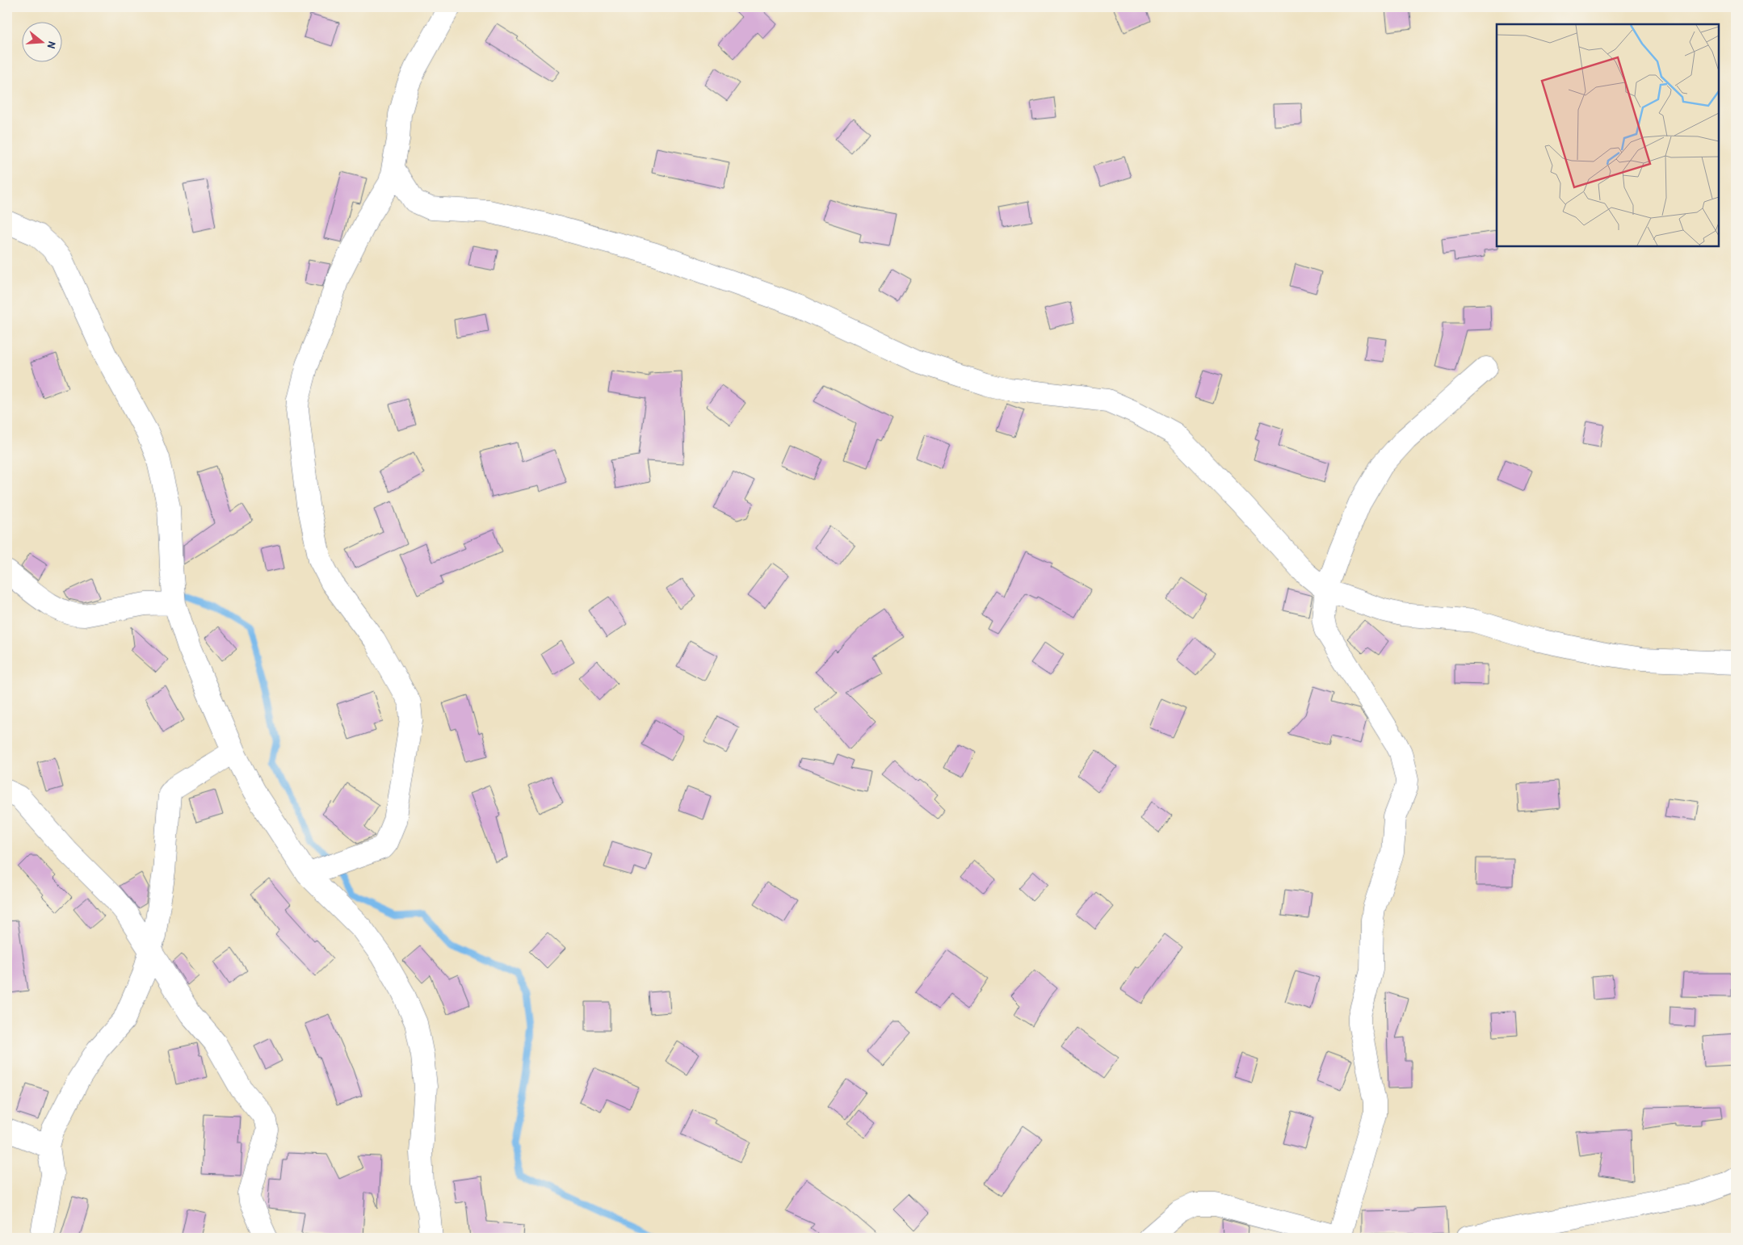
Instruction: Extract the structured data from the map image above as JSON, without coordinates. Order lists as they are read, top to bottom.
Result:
{
  "north": "right"
}
